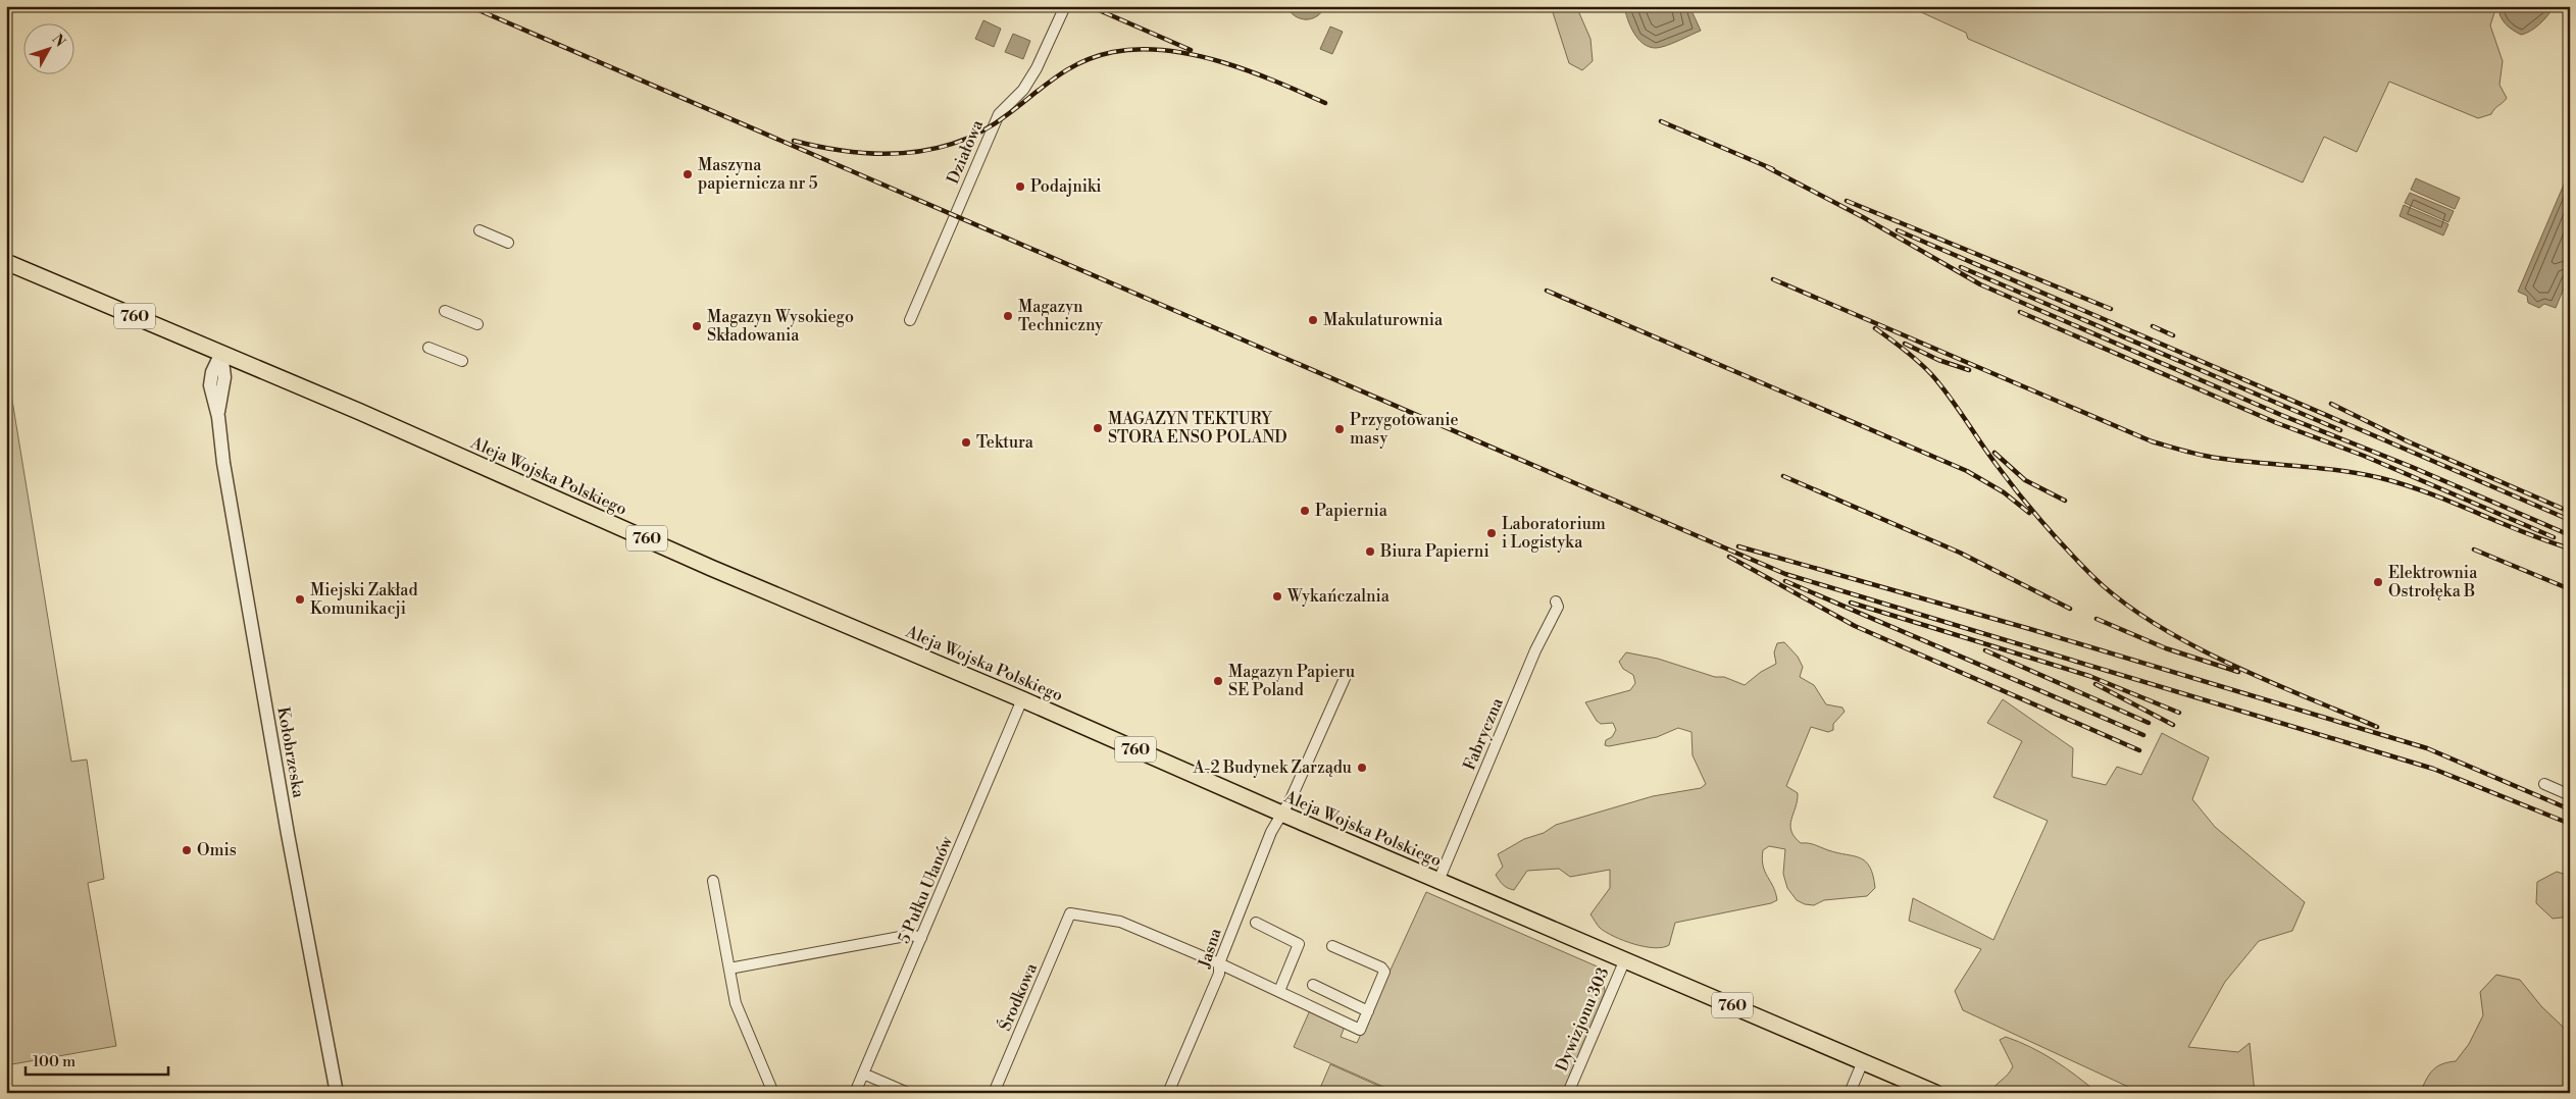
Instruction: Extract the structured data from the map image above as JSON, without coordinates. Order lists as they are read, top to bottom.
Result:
{
  "streets": {
    "main road": ["760", "Aleja Wojska Polskiego"],
    "street": [
      "Działowa",
      "Fabryczna",
      "Kołobrzeska",
      "5 Pułku Ułanów",
      "Jasna",
      "Środkowa",
      "Dywizjonu 303"
    ]
  },
  "crossings": [
    ["Aleja Wojska Polskiego", "Fabryczna"],
    ["Aleja Wojska Polskiego", "Kołobrzeska"],
    ["Aleja Wojska Polskiego", "5 Pułku Ułanów"],
    ["Aleja Wojska Polskiego", "Jasna"],
    ["Aleja Wojska Polskiego", "Dywizjonu 303"],
    ["Jasna", "Środkowa"]
  ],
  "places": [
    "Maszyna papiernicza nr 5",
    "Podajniki",
    "Magazyn Techniczny",
    "Makulaturownia",
    "Magazyn Wysokiego Składowania",
    "MAGAZYN TEKTURY STORA ENSO POLAND",
    "Przygotowanie masy",
    "Tektura",
    "Papiernia",
    "Laboratorium i Logistyka",
    "Biura Papierni",
    "Elektrownia Ostrołęka B",
    "Wykańczalnia",
    "Miejski Zakład Komunikacji",
    "Magazyn Papieru SE Poland",
    "A-2 Budynek Zarządu",
    "Omis"
  ],
  "scale_bar": "100 m",
  "north": "top right"
}
